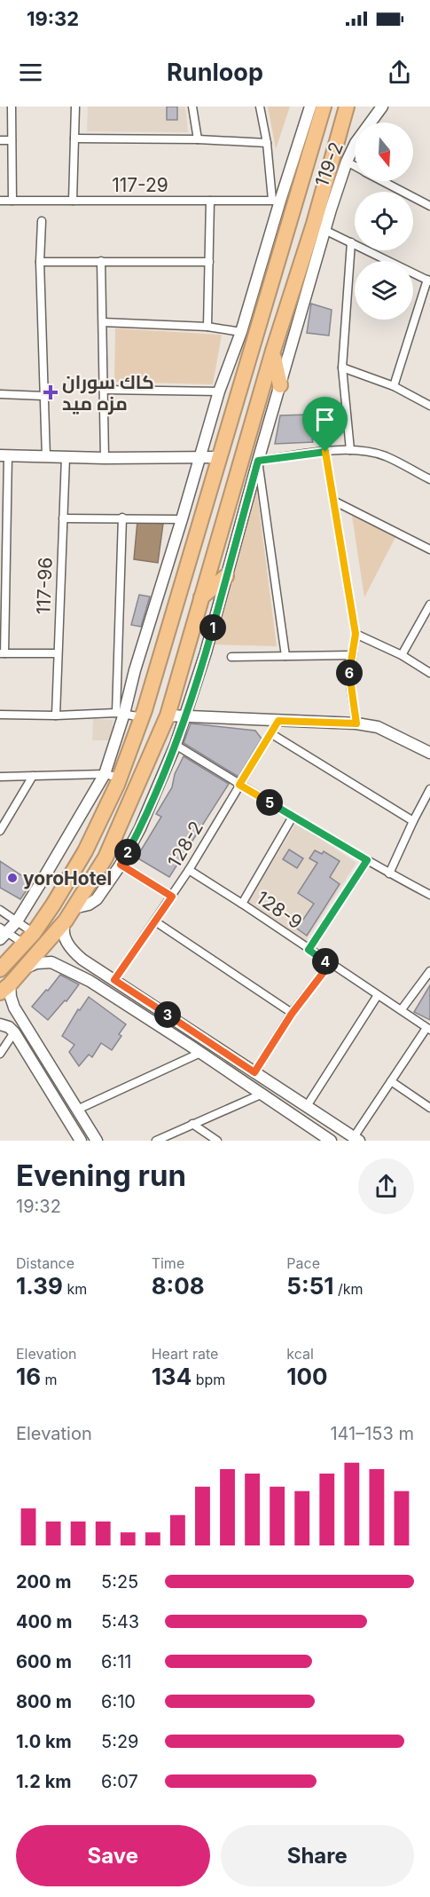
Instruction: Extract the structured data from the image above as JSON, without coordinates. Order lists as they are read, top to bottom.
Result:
{
  "streets": {
    "main road": ["119-2"],
    "street": [
      "117-29",
      "117-96",
      "128-2",
      "128-9"
    ]
  },
  "crossings": [
    ["128-2", "128-9"]
  ],
  "places": {
    "health": ["كاك سوران مزه ميد"],
    "other": ["yoroHotel"]
  },
  "north": "bottom",
  "page": {
    "status": "19:32",
    "header": "Runloop",
    "pins": [
      "1",
      "6",
      "5",
      "2",
      "4",
      "3"
    ],
    "heading": ["Evening run", "19:32"],
    "stats": [
      ["Distance", "1.39 km"],
      ["Time", "8:08"],
      ["Pace", "5:51 /km"],
      ["Elevation", "16 m"],
      ["Heart rate", "134 bpm"],
      ["kcal", "100"]
    ],
    "chart": ["Elevation", "141–153 m"],
    "list": [
      {
        "name": "200 m",
        "note": "5:25"
      },
      {
        "name": "400 m",
        "note": "5:43"
      },
      {
        "name": "600 m",
        "note": "6:11"
      },
      {
        "name": "800 m",
        "note": "6:10"
      },
      {
        "name": "1.0 km",
        "note": "5:29"
      },
      {
        "name": "1.2 km",
        "note": "6:07"
      }
    ],
    "buttons": ["Save", "Share"]
  }
}
